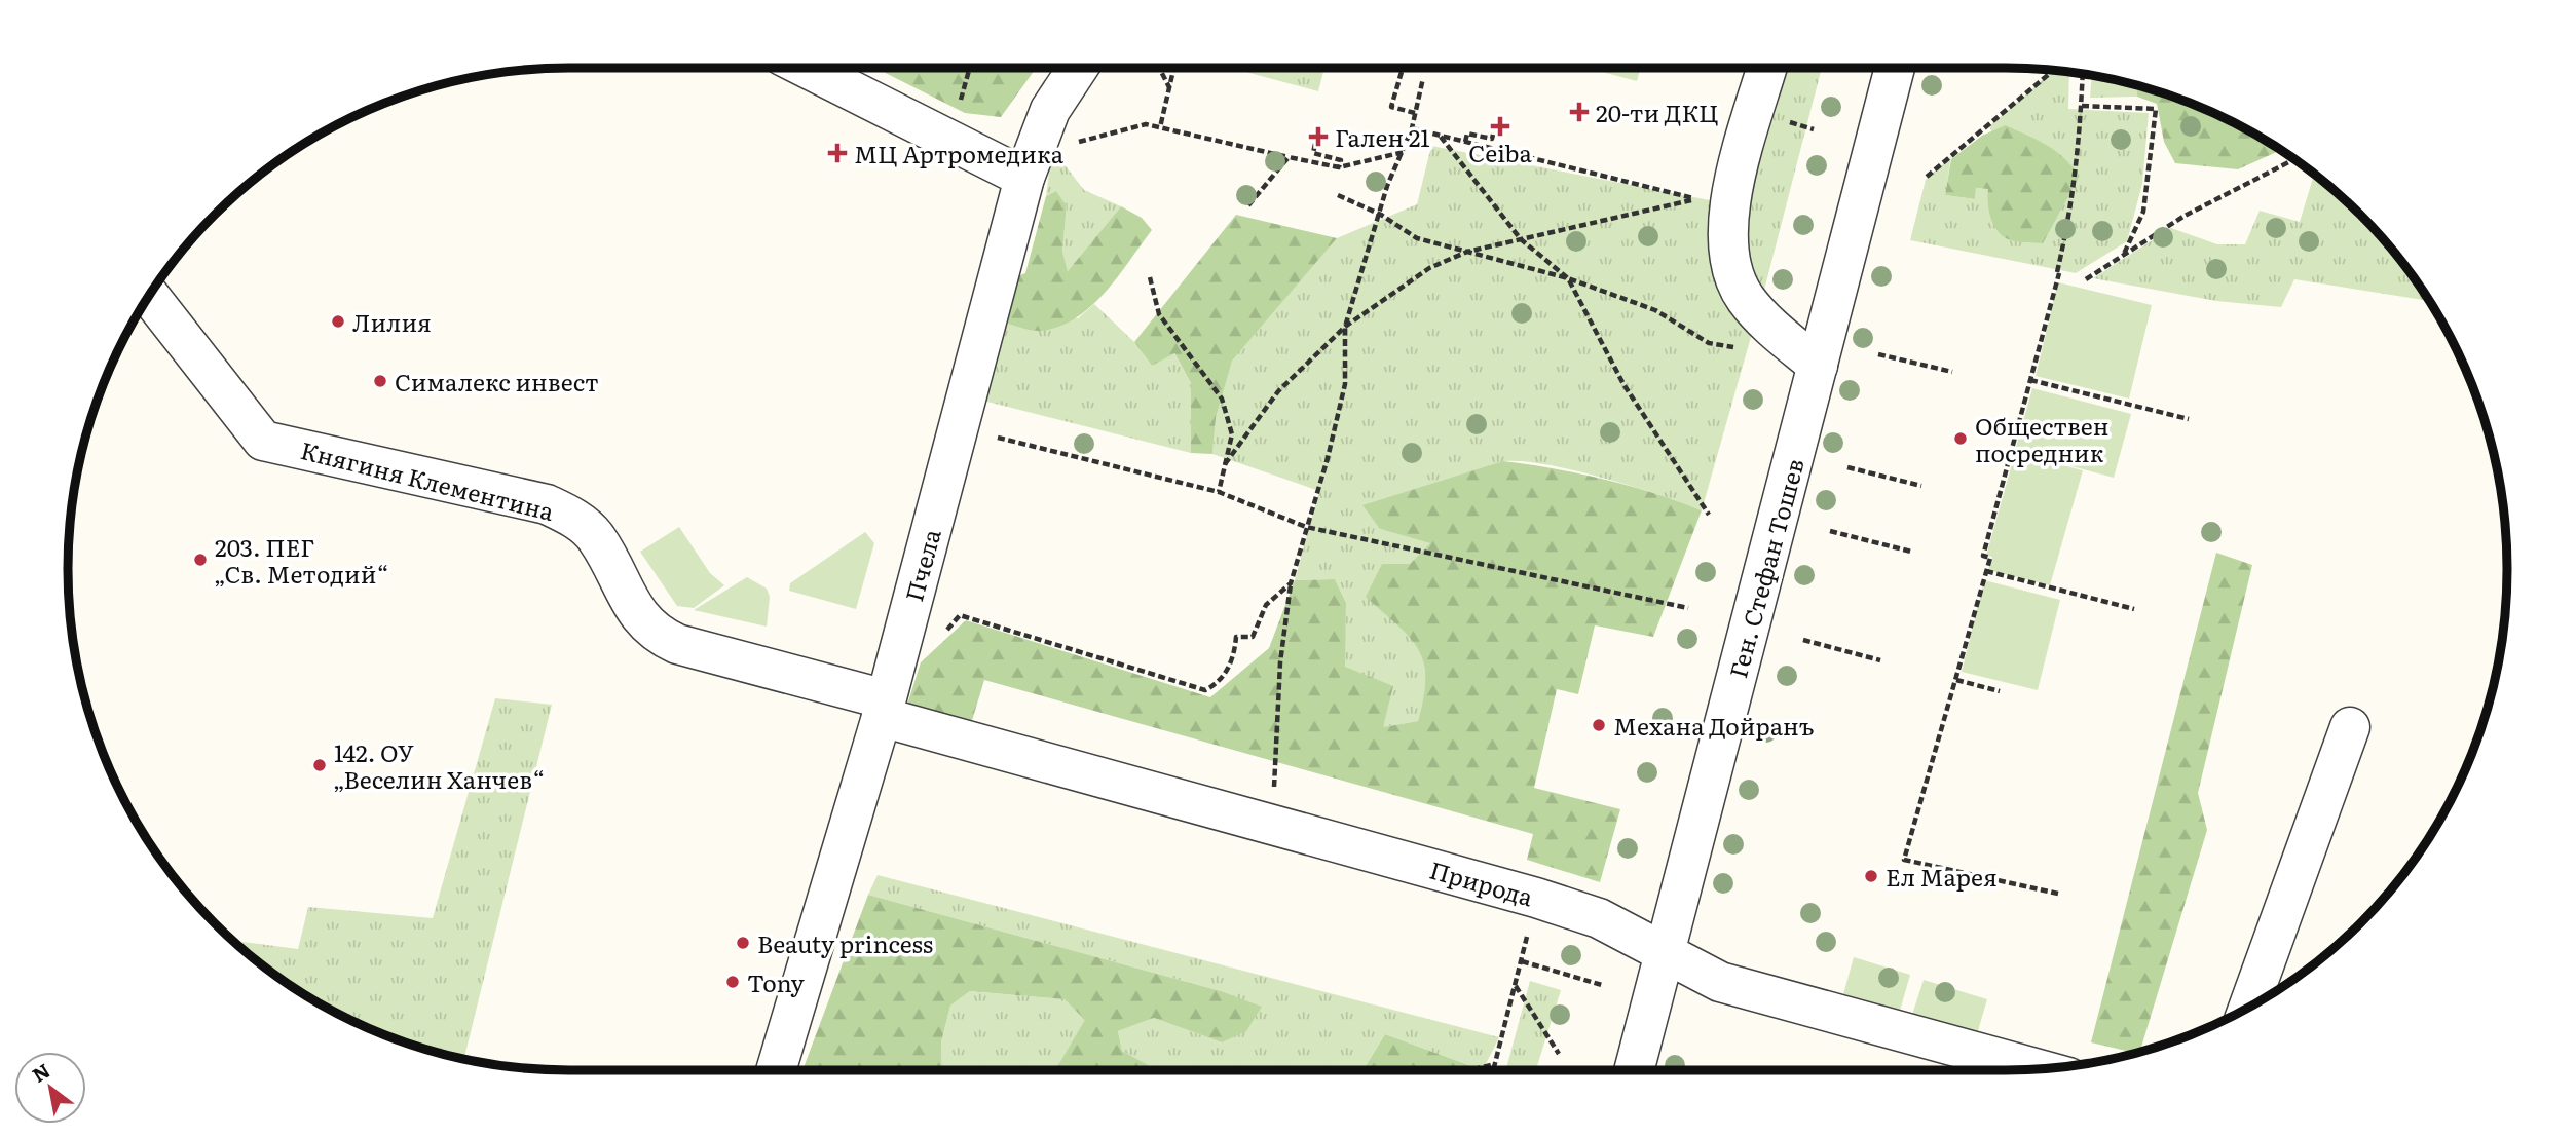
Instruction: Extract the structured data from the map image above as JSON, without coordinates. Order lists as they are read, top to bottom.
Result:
{
  "streets": {
    "street": [
      "Княгиня Клементина",
      "Пчела",
      "Ген. Стефан Тошев",
      "Природа"
    ]
  },
  "crossings": [
    ["Княгиня Клементина", "Пчела"],
    ["Княгиня Клементина", "Природа"],
    ["Пчела", "Природа"],
    ["Ген. Стефан Тошев", "Природа"]
  ],
  "places": {
    "health": [
      "20-ти ДКЦ",
      "Ceiba",
      "Гален 21",
      "МЦ Артромедика"
    ],
    "other": [
      "Лилия",
      "Сималекс инвест",
      "Обществен посредник",
      "203. ПЕГ „Св. Методий“",
      "Механа Дойранъ",
      "142. ОУ „Веселин Ханчев“",
      "Ел Марея",
      "Beauty princess",
      "Tony"
    ]
  },
  "north": "top left"
}
